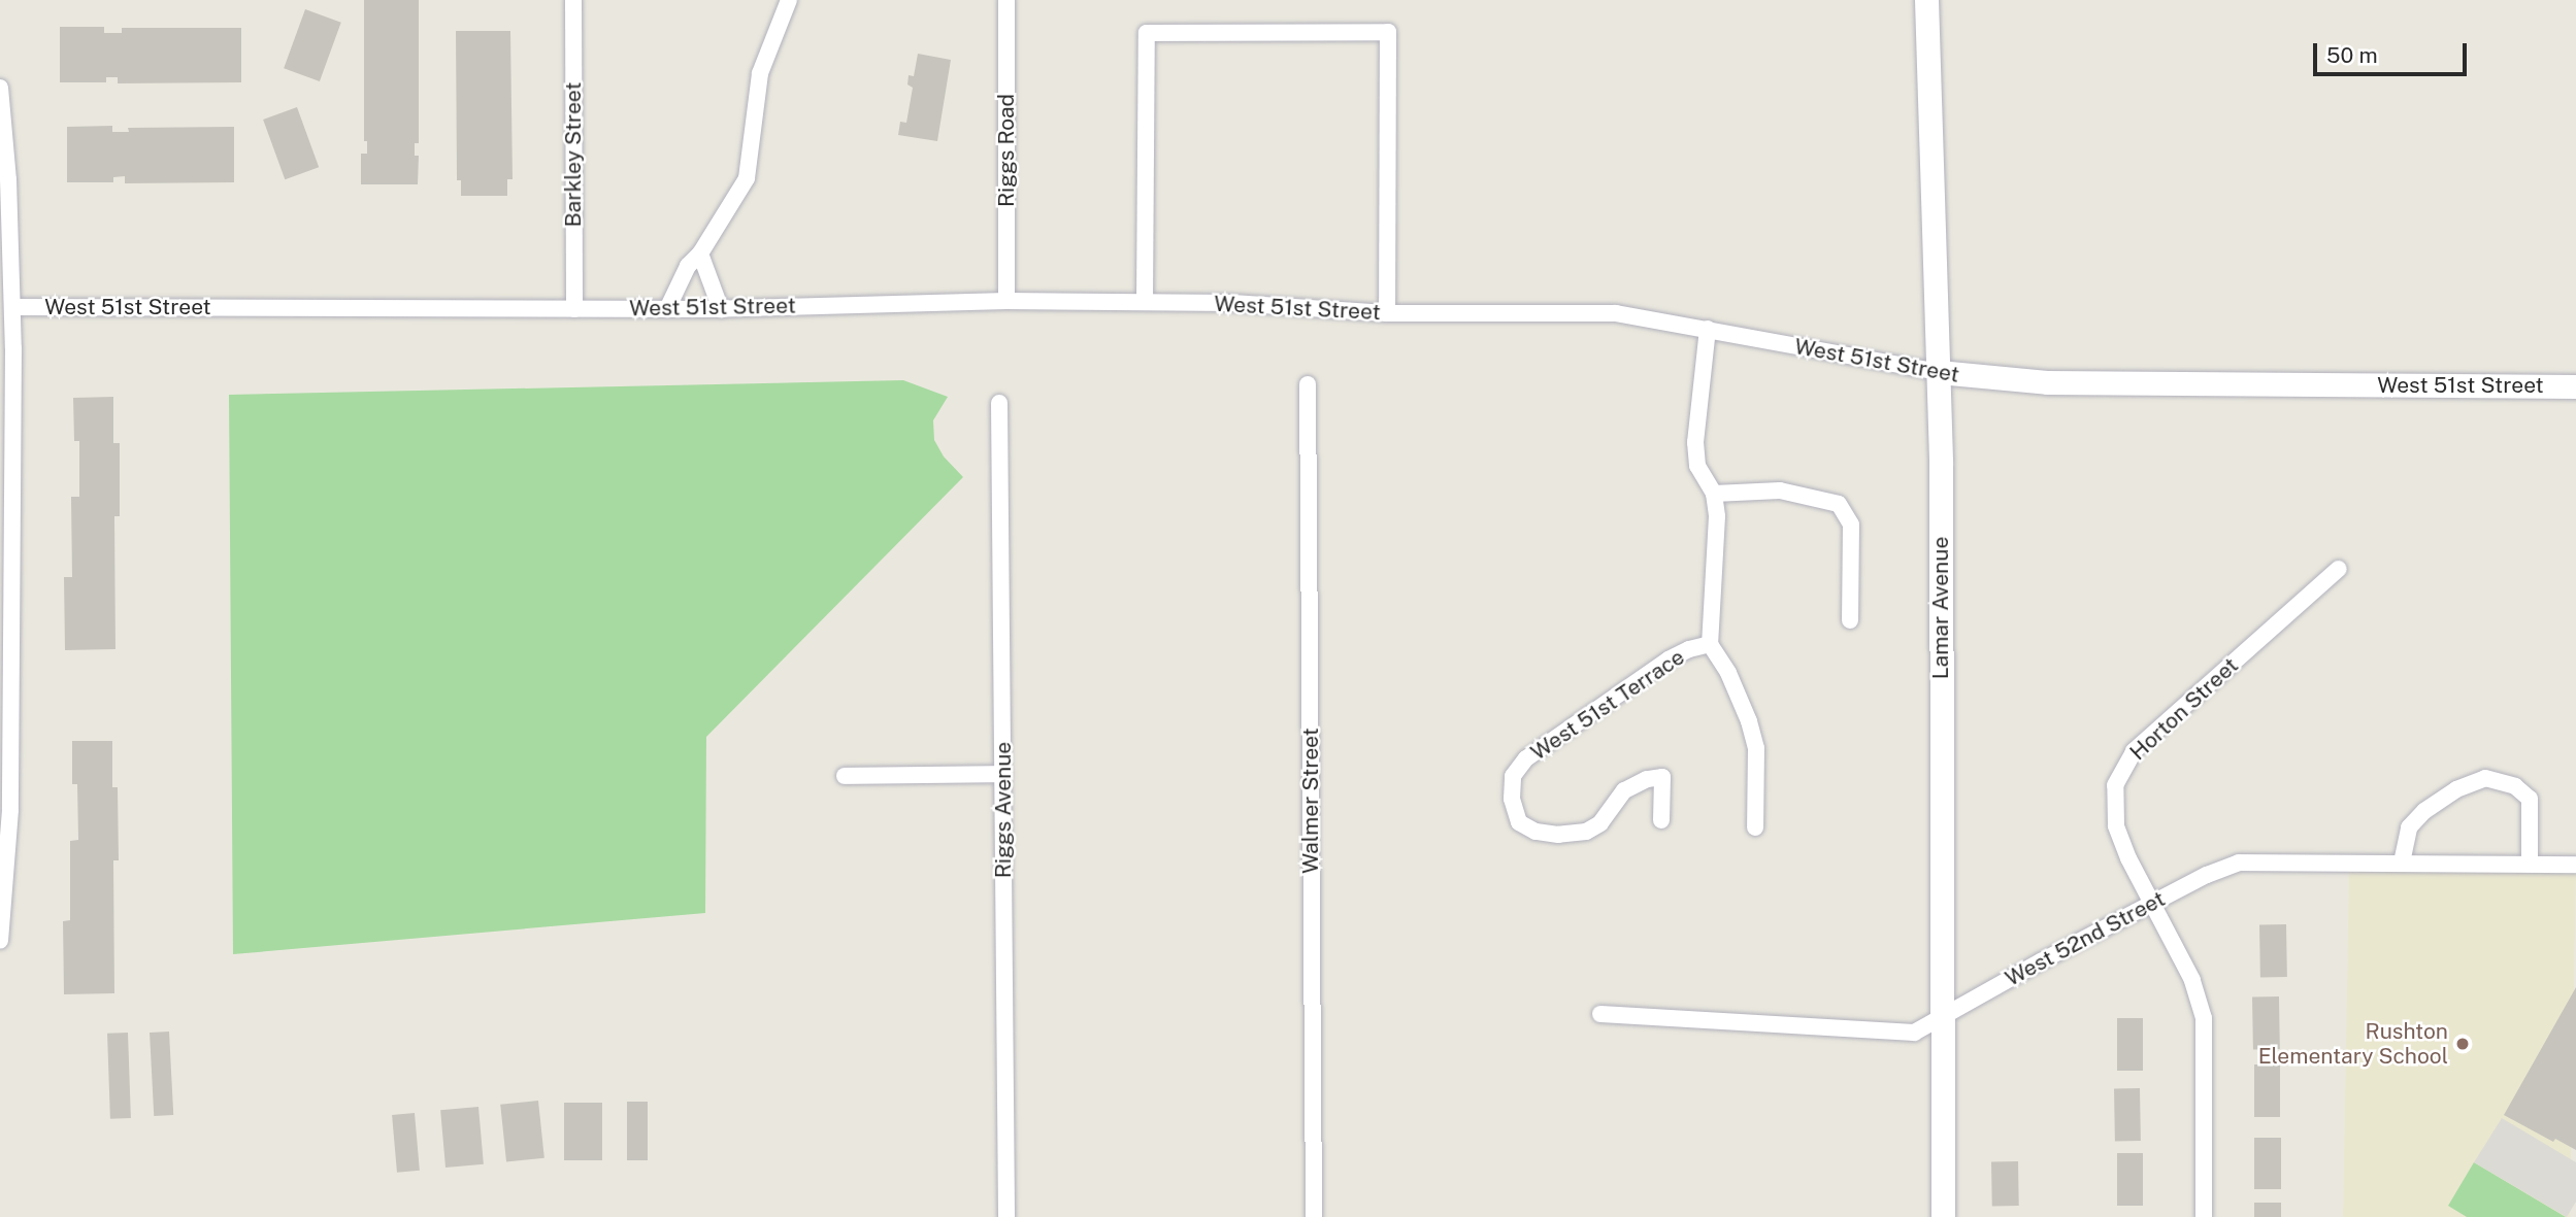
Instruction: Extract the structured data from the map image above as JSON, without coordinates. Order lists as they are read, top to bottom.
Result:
{
  "streets": {
    "street": [
      "Riggs Road",
      "Barkley Street",
      "West 51st Street",
      "Lamar Avenue",
      "West 51st Terrace",
      "Horton Street",
      "Walmer Street",
      "Riggs Avenue",
      "West 52nd Street"
    ]
  },
  "crossings": [
    ["Riggs Road", "West 51st Street"],
    ["Barkley Street", "West 51st Street"],
    ["West 51st Street", "Lamar Avenue"],
    ["Lamar Avenue", "West 52nd Street"],
    ["Horton Street", "West 52nd Street"]
  ],
  "places": ["Rushton Elementary School"],
  "scale_bar": "50 m"
}
